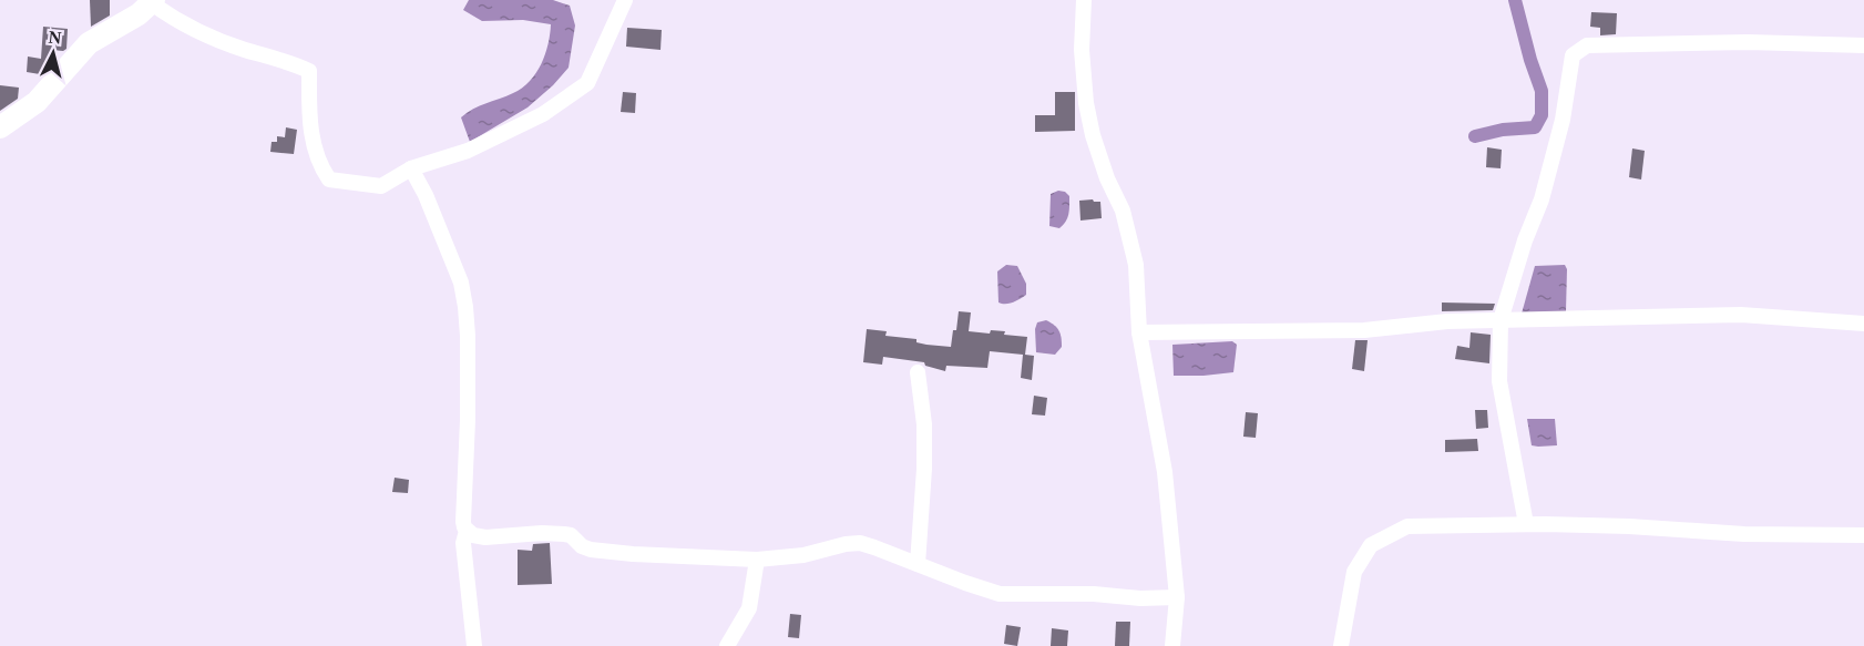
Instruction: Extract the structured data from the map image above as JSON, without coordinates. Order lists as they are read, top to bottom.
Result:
{
  "north": "top"
}
